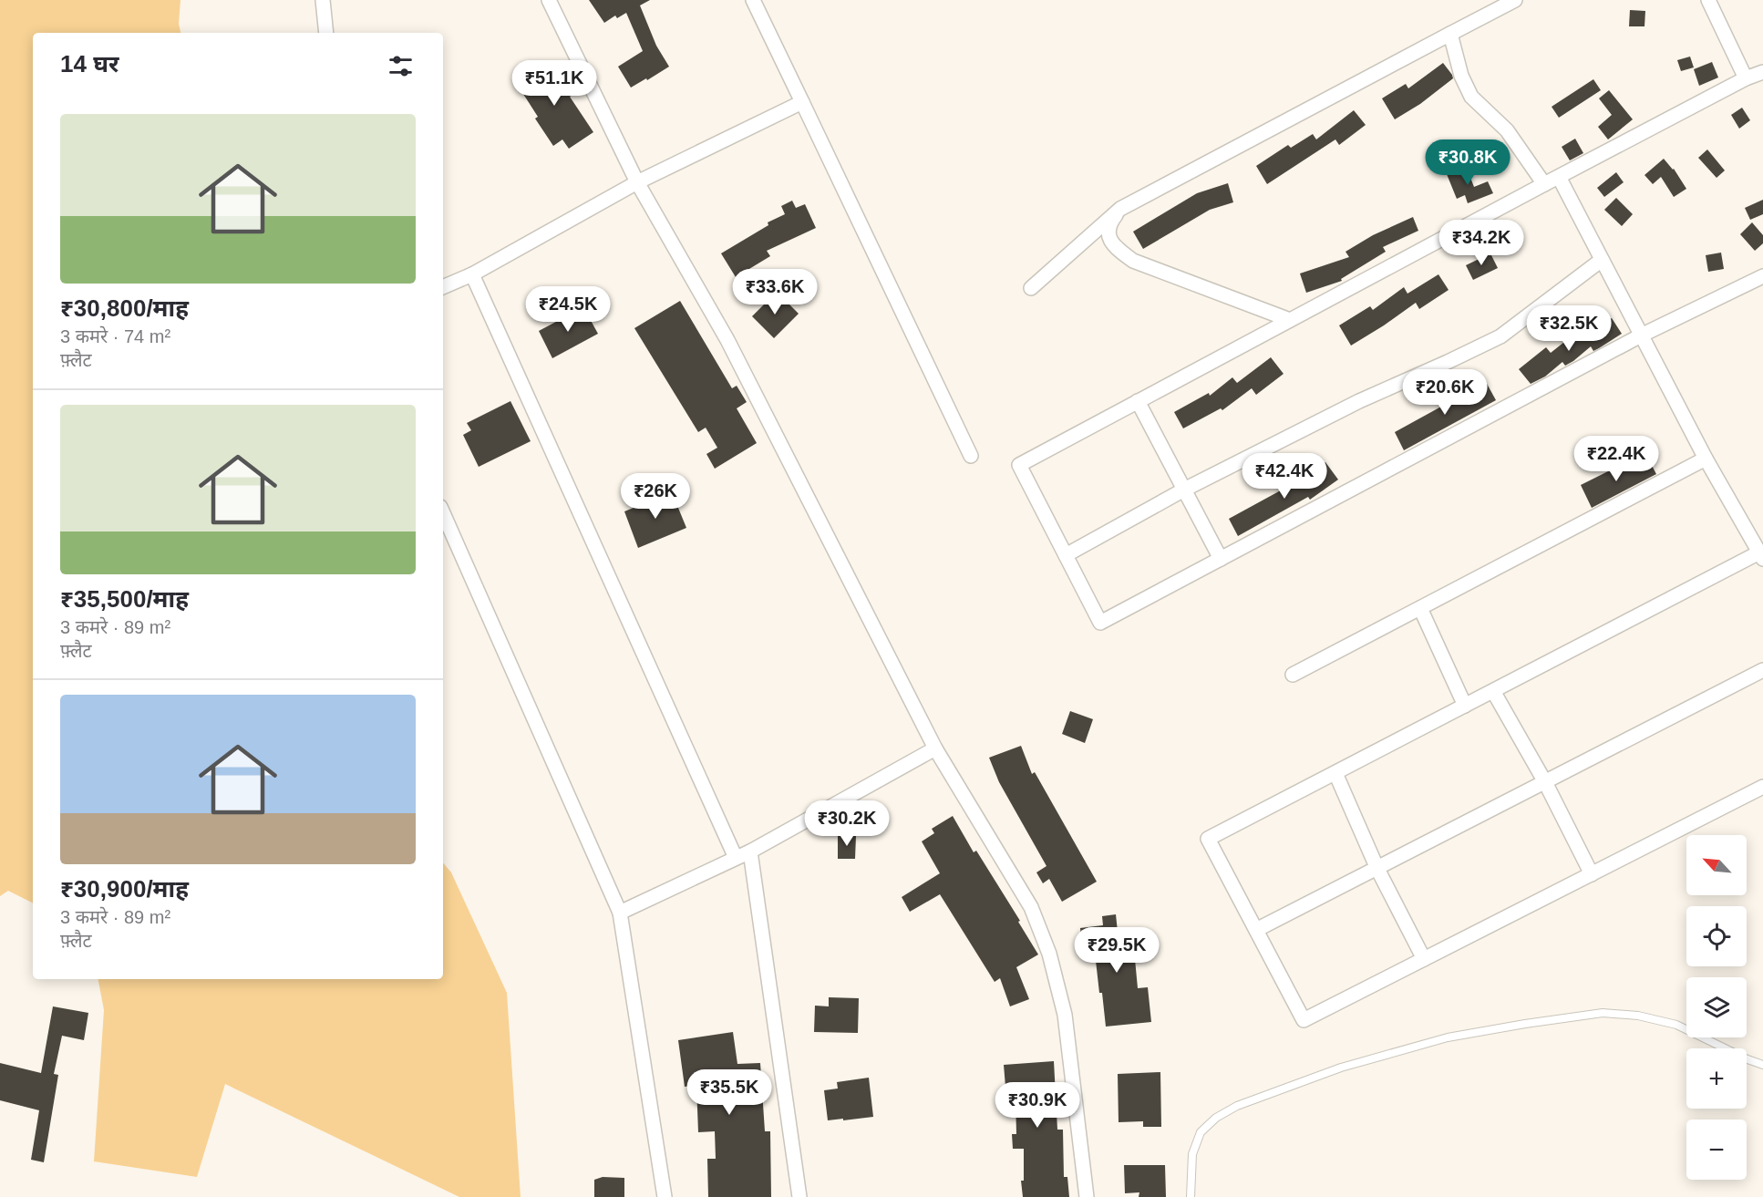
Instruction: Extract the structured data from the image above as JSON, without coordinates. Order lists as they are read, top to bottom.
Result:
{
  "north": "top left",
  "page": {
    "heading": "14 घर",
    "price": [
      "₹51.1K",
      "₹30.8K",
      "₹34.2K",
      "₹33.6K",
      "₹24.5K",
      "₹32.5K",
      "₹20.6K",
      "₹22.4K",
      "₹42.4K",
      "₹26K",
      "₹30.2K",
      "₹29.5K",
      "₹35.5K",
      "₹30.9K"
    ],
    "list": [
      {
        "name": "₹30,800/माह",
        "note": "3 कमरे · 74 m² · फ़्लैट"
      },
      {
        "name": "₹35,500/माह",
        "note": "3 कमरे · 89 m² · फ़्लैट"
      },
      {
        "name": "₹30,900/माह",
        "note": "3 कमरे · 89 m² · फ़्लैट"
      }
    ],
    "map_buttons": ["+", "−"]
  }
}
